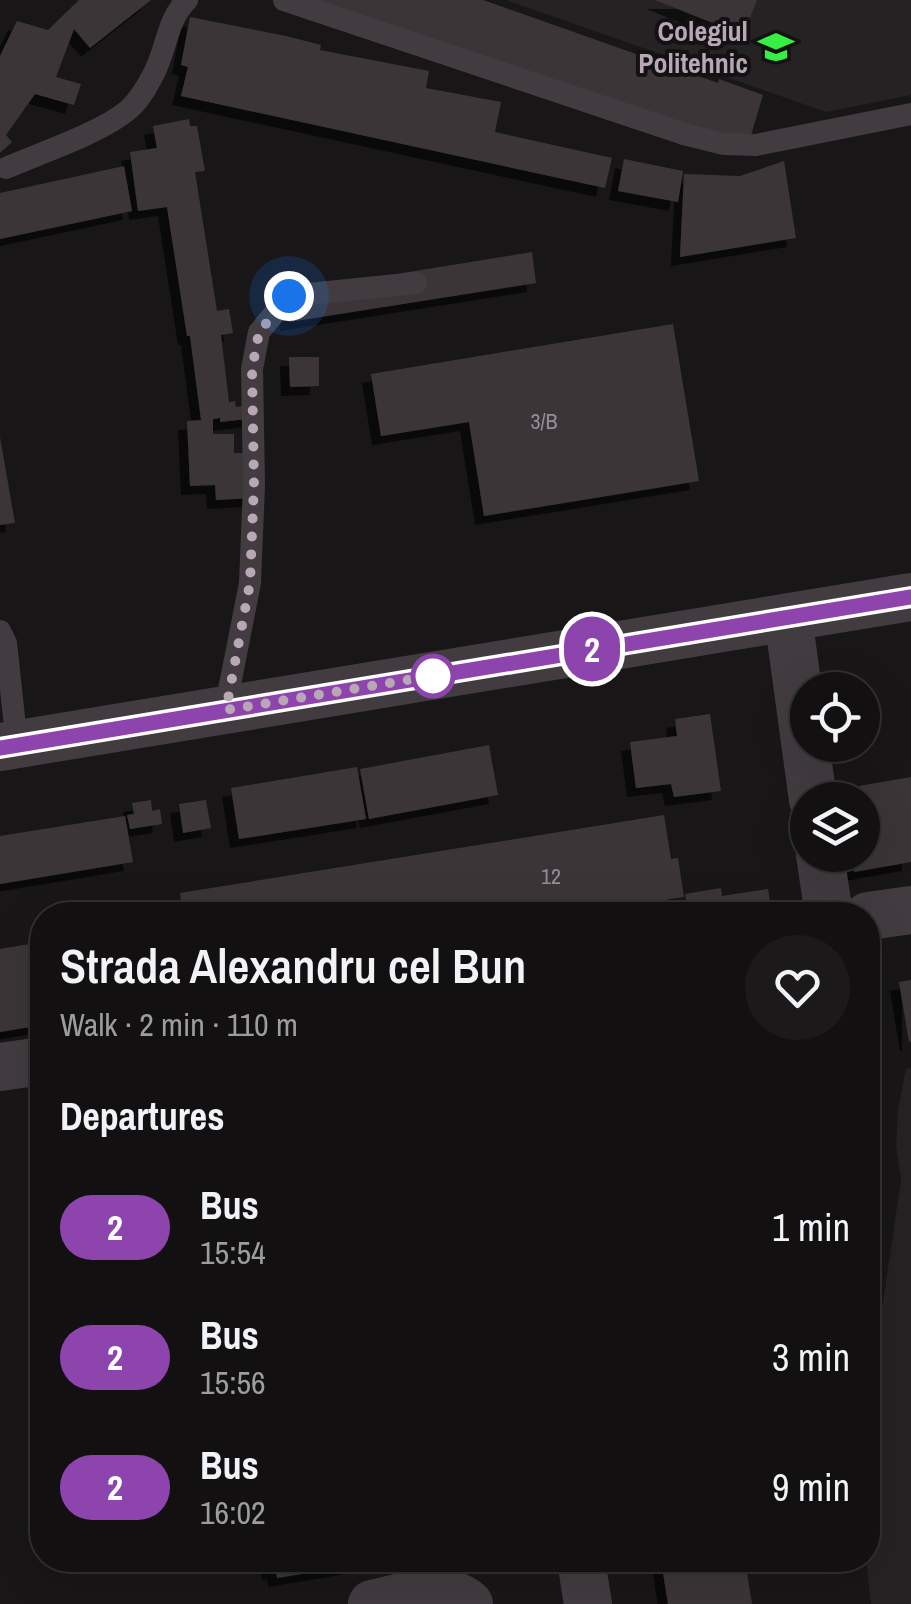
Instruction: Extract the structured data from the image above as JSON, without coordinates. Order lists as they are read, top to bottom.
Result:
{
  "places": {
    "school or university": ["Colegiul Politehnic"]
  },
  "lines": ["bus line 2"],
  "house_numbers": ["3/B", "12"],
  "page": {
    "on_map": "2",
    "heading": [
      ["Strada Alexandru cel Bun", "Walk · 2 min · 110 m"],
      "Departures"
    ],
    "list": [
      {
        "mark": "2",
        "name": "Bus",
        "note": "15:54",
        "value": "1 min"
      },
      {
        "mark": "2",
        "name": "Bus",
        "note": "15:56",
        "value": "3 min"
      },
      {
        "mark": "2",
        "name": "Bus",
        "note": "16:02",
        "value": "9 min"
      }
    ]
  }
}
